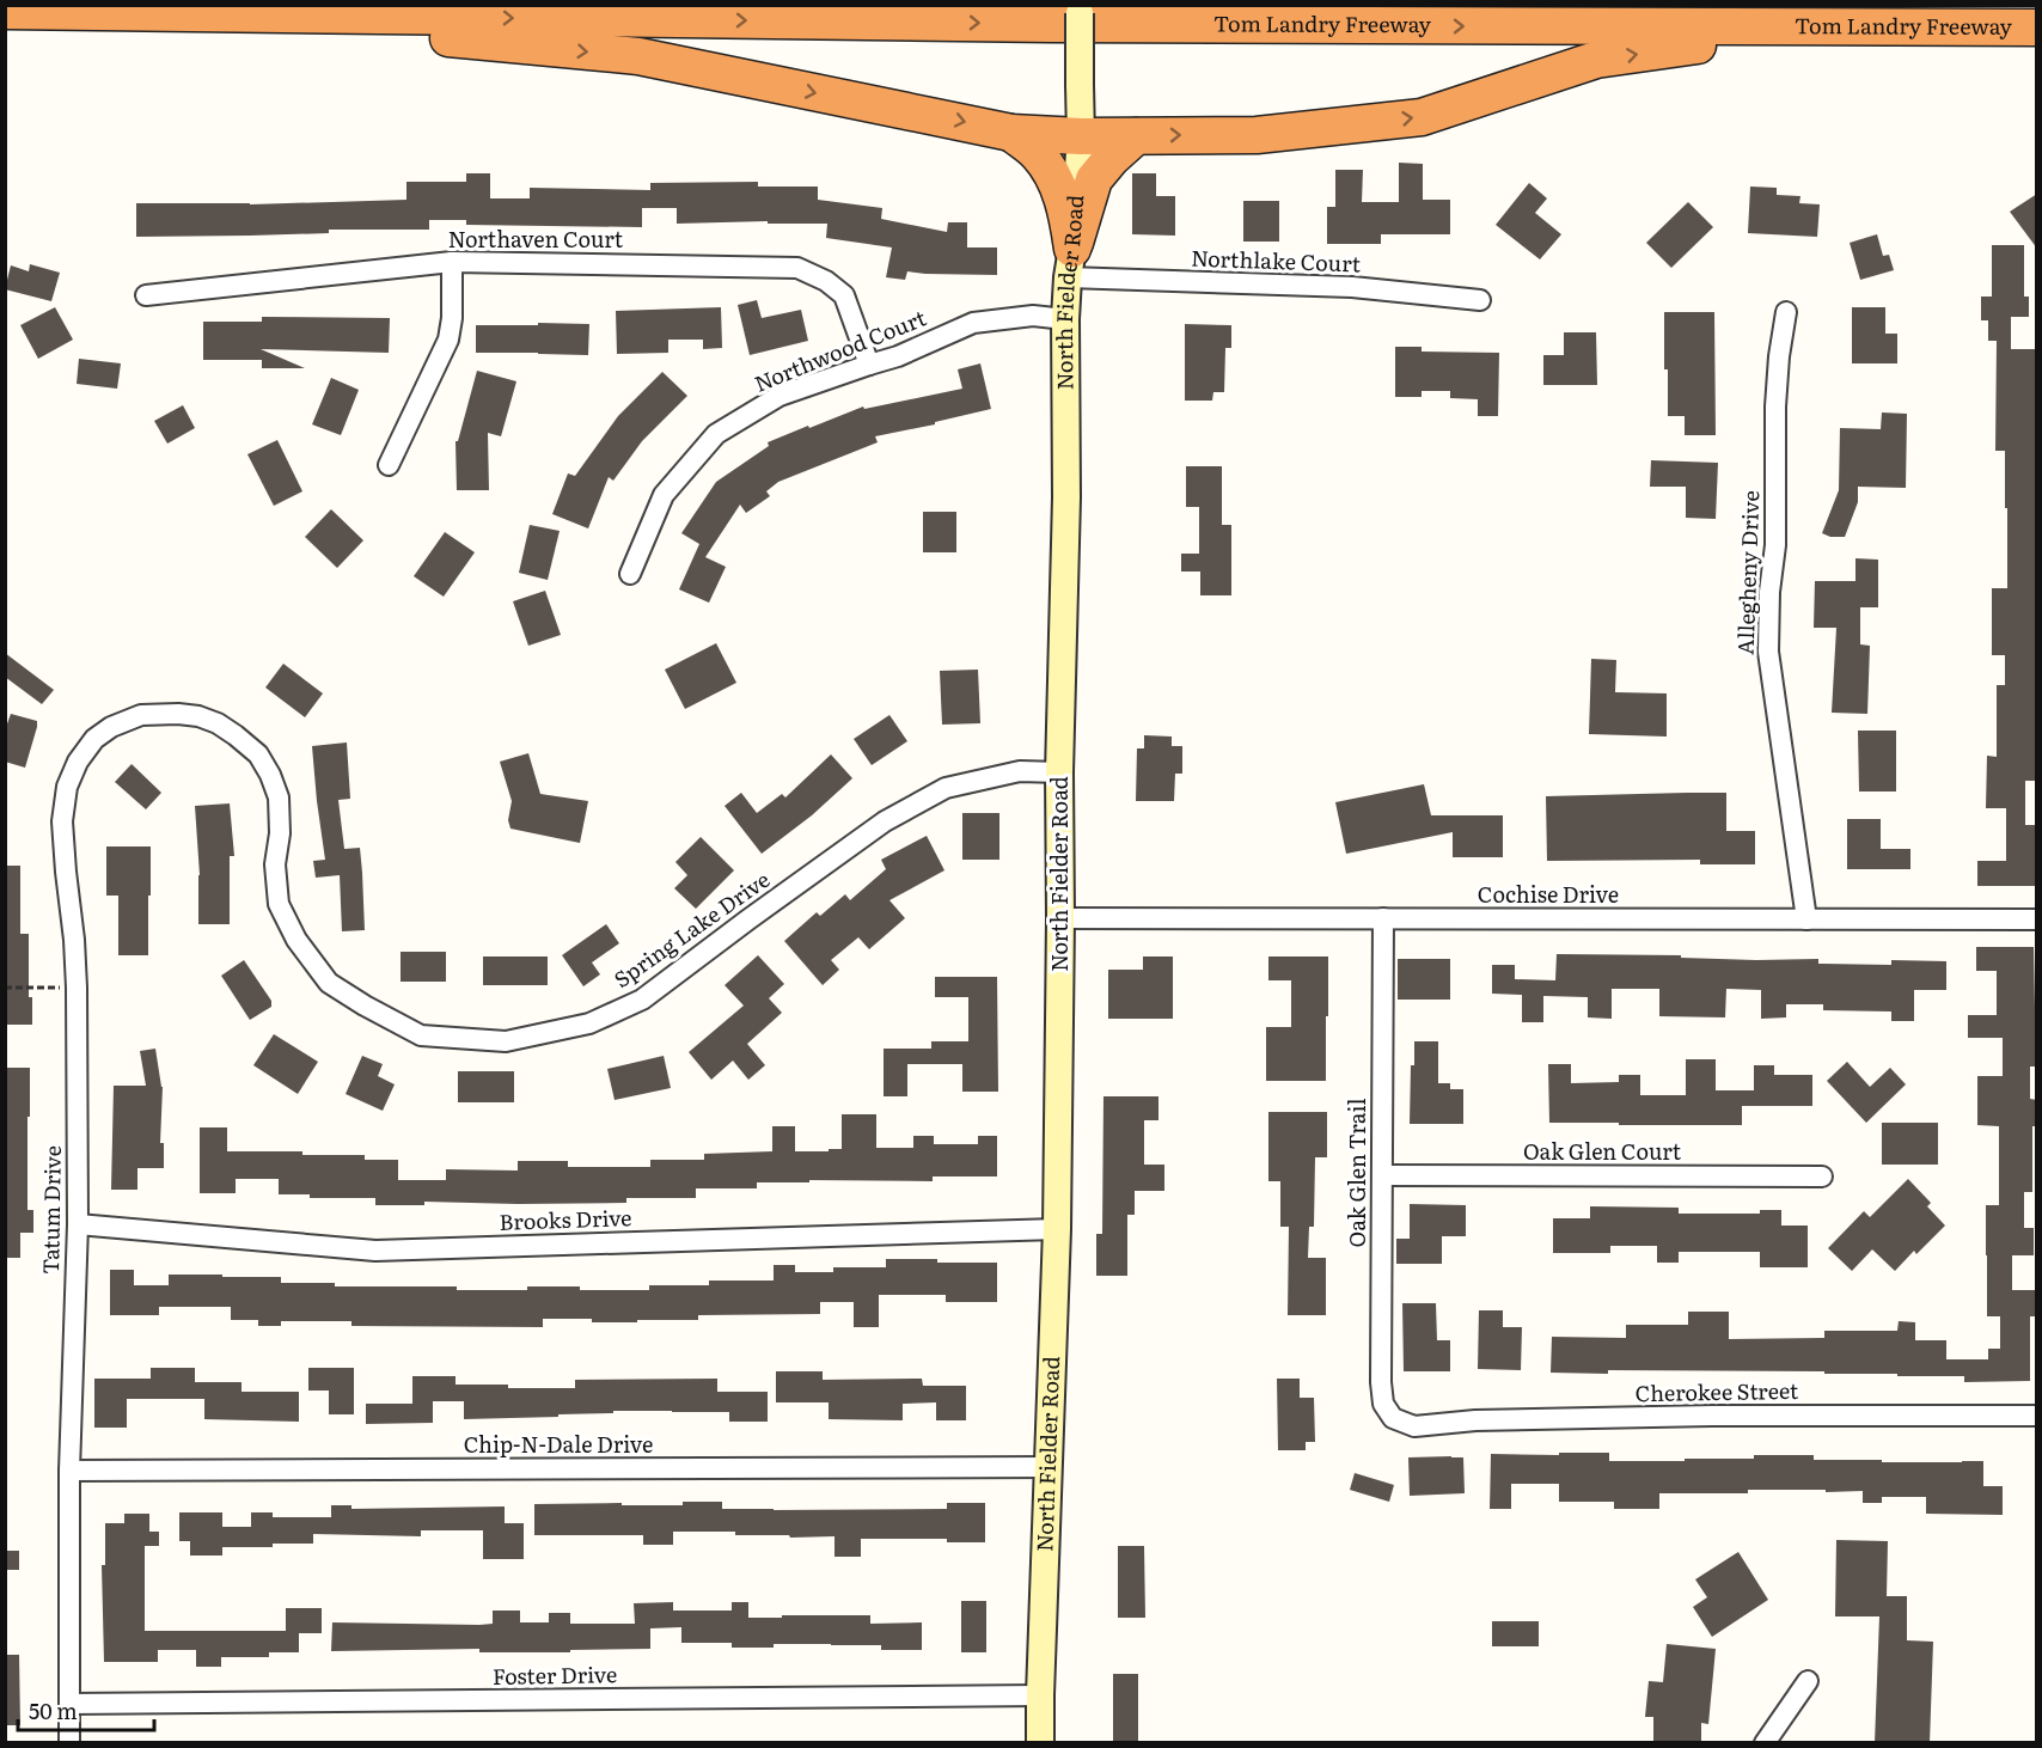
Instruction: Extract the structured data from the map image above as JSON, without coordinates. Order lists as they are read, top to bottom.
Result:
{
  "streets": {
    "highway": ["Tom Landry Freeway"],
    "main road": ["North Fielder Road"],
    "street": [
      "Northaven Court",
      "Northlake Court",
      "Northwood Court",
      "Allegheny Drive",
      "Cochise Drive",
      "Spring Lake Drive",
      "Oak Glen Court",
      "Oak Glen Trail",
      "Tatum Drive",
      "Brooks Drive",
      "Cherokee Street",
      "Chip-N-Dale Drive",
      "Foster Drive"
    ]
  },
  "crossings": [
    ["Northaven Court", "Northwood Court"],
    ["Northlake Court", "North Fielder Road"],
    ["North Fielder Road", "Northwood Court"],
    ["North Fielder Road", "Cochise Drive"],
    ["North Fielder Road", "Spring Lake Drive"],
    ["North Fielder Road", "Brooks Drive"],
    ["North Fielder Road", "Chip-N-Dale Drive"],
    ["North Fielder Road", "Foster Drive"],
    ["Allegheny Drive", "Cochise Drive"],
    ["Cochise Drive", "Oak Glen Trail"],
    ["Spring Lake Drive", "Tatum Drive"],
    ["Oak Glen Court", "Oak Glen Trail"],
    ["Oak Glen Trail", "Cherokee Street"],
    ["Tatum Drive", "Brooks Drive"],
    ["Tatum Drive", "Chip-N-Dale Drive"],
    ["Tatum Drive", "Foster Drive"]
  ],
  "scale_bar": "50 m"
}
